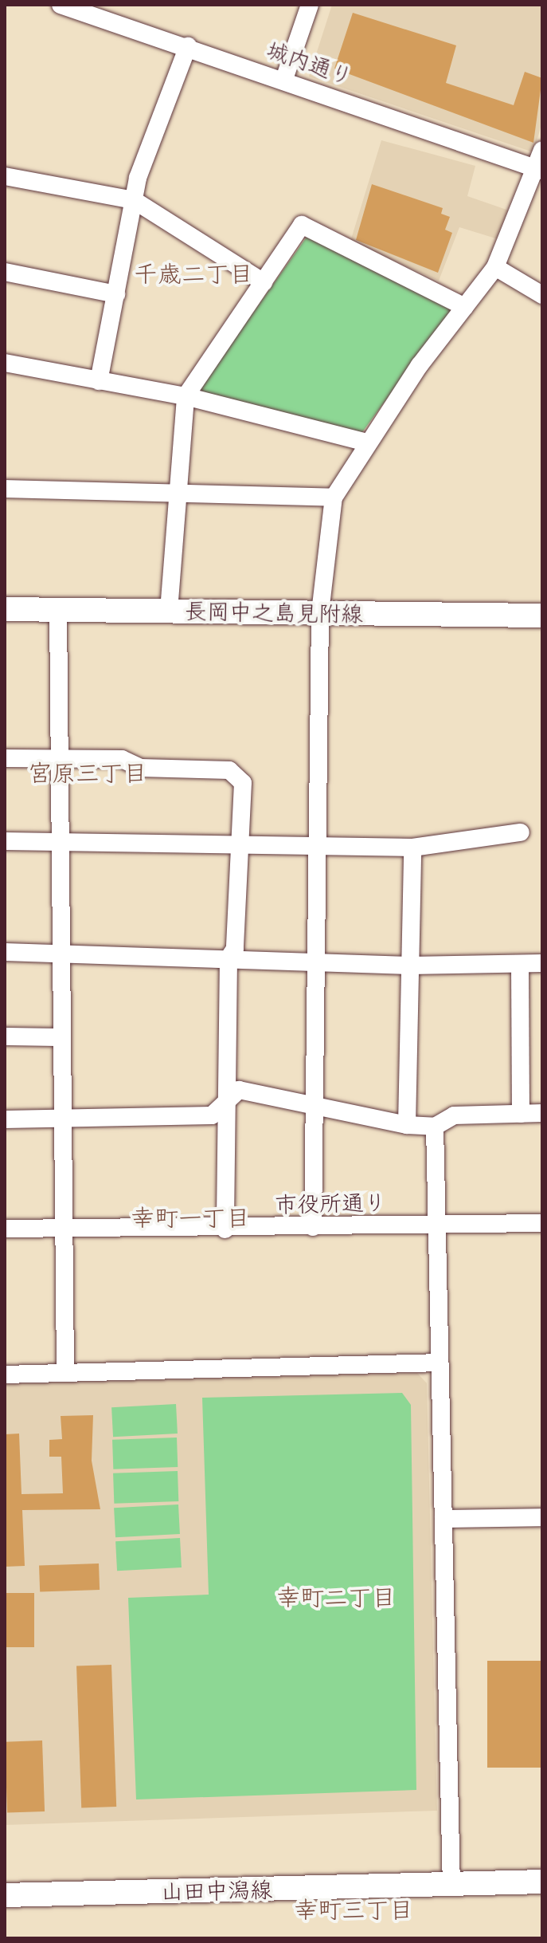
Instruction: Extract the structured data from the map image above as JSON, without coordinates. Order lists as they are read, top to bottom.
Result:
{
  "streets": {
    "main road": ["長岡中之島見附線", "山田中潟線"],
    "street": ["城内通り", "市役所通り"]
  },
  "districts": [
    "千歳二丁目",
    "宮原三丁目",
    "幸町一丁目",
    "幸町二丁目",
    "幸町三丁目"
  ]
}
